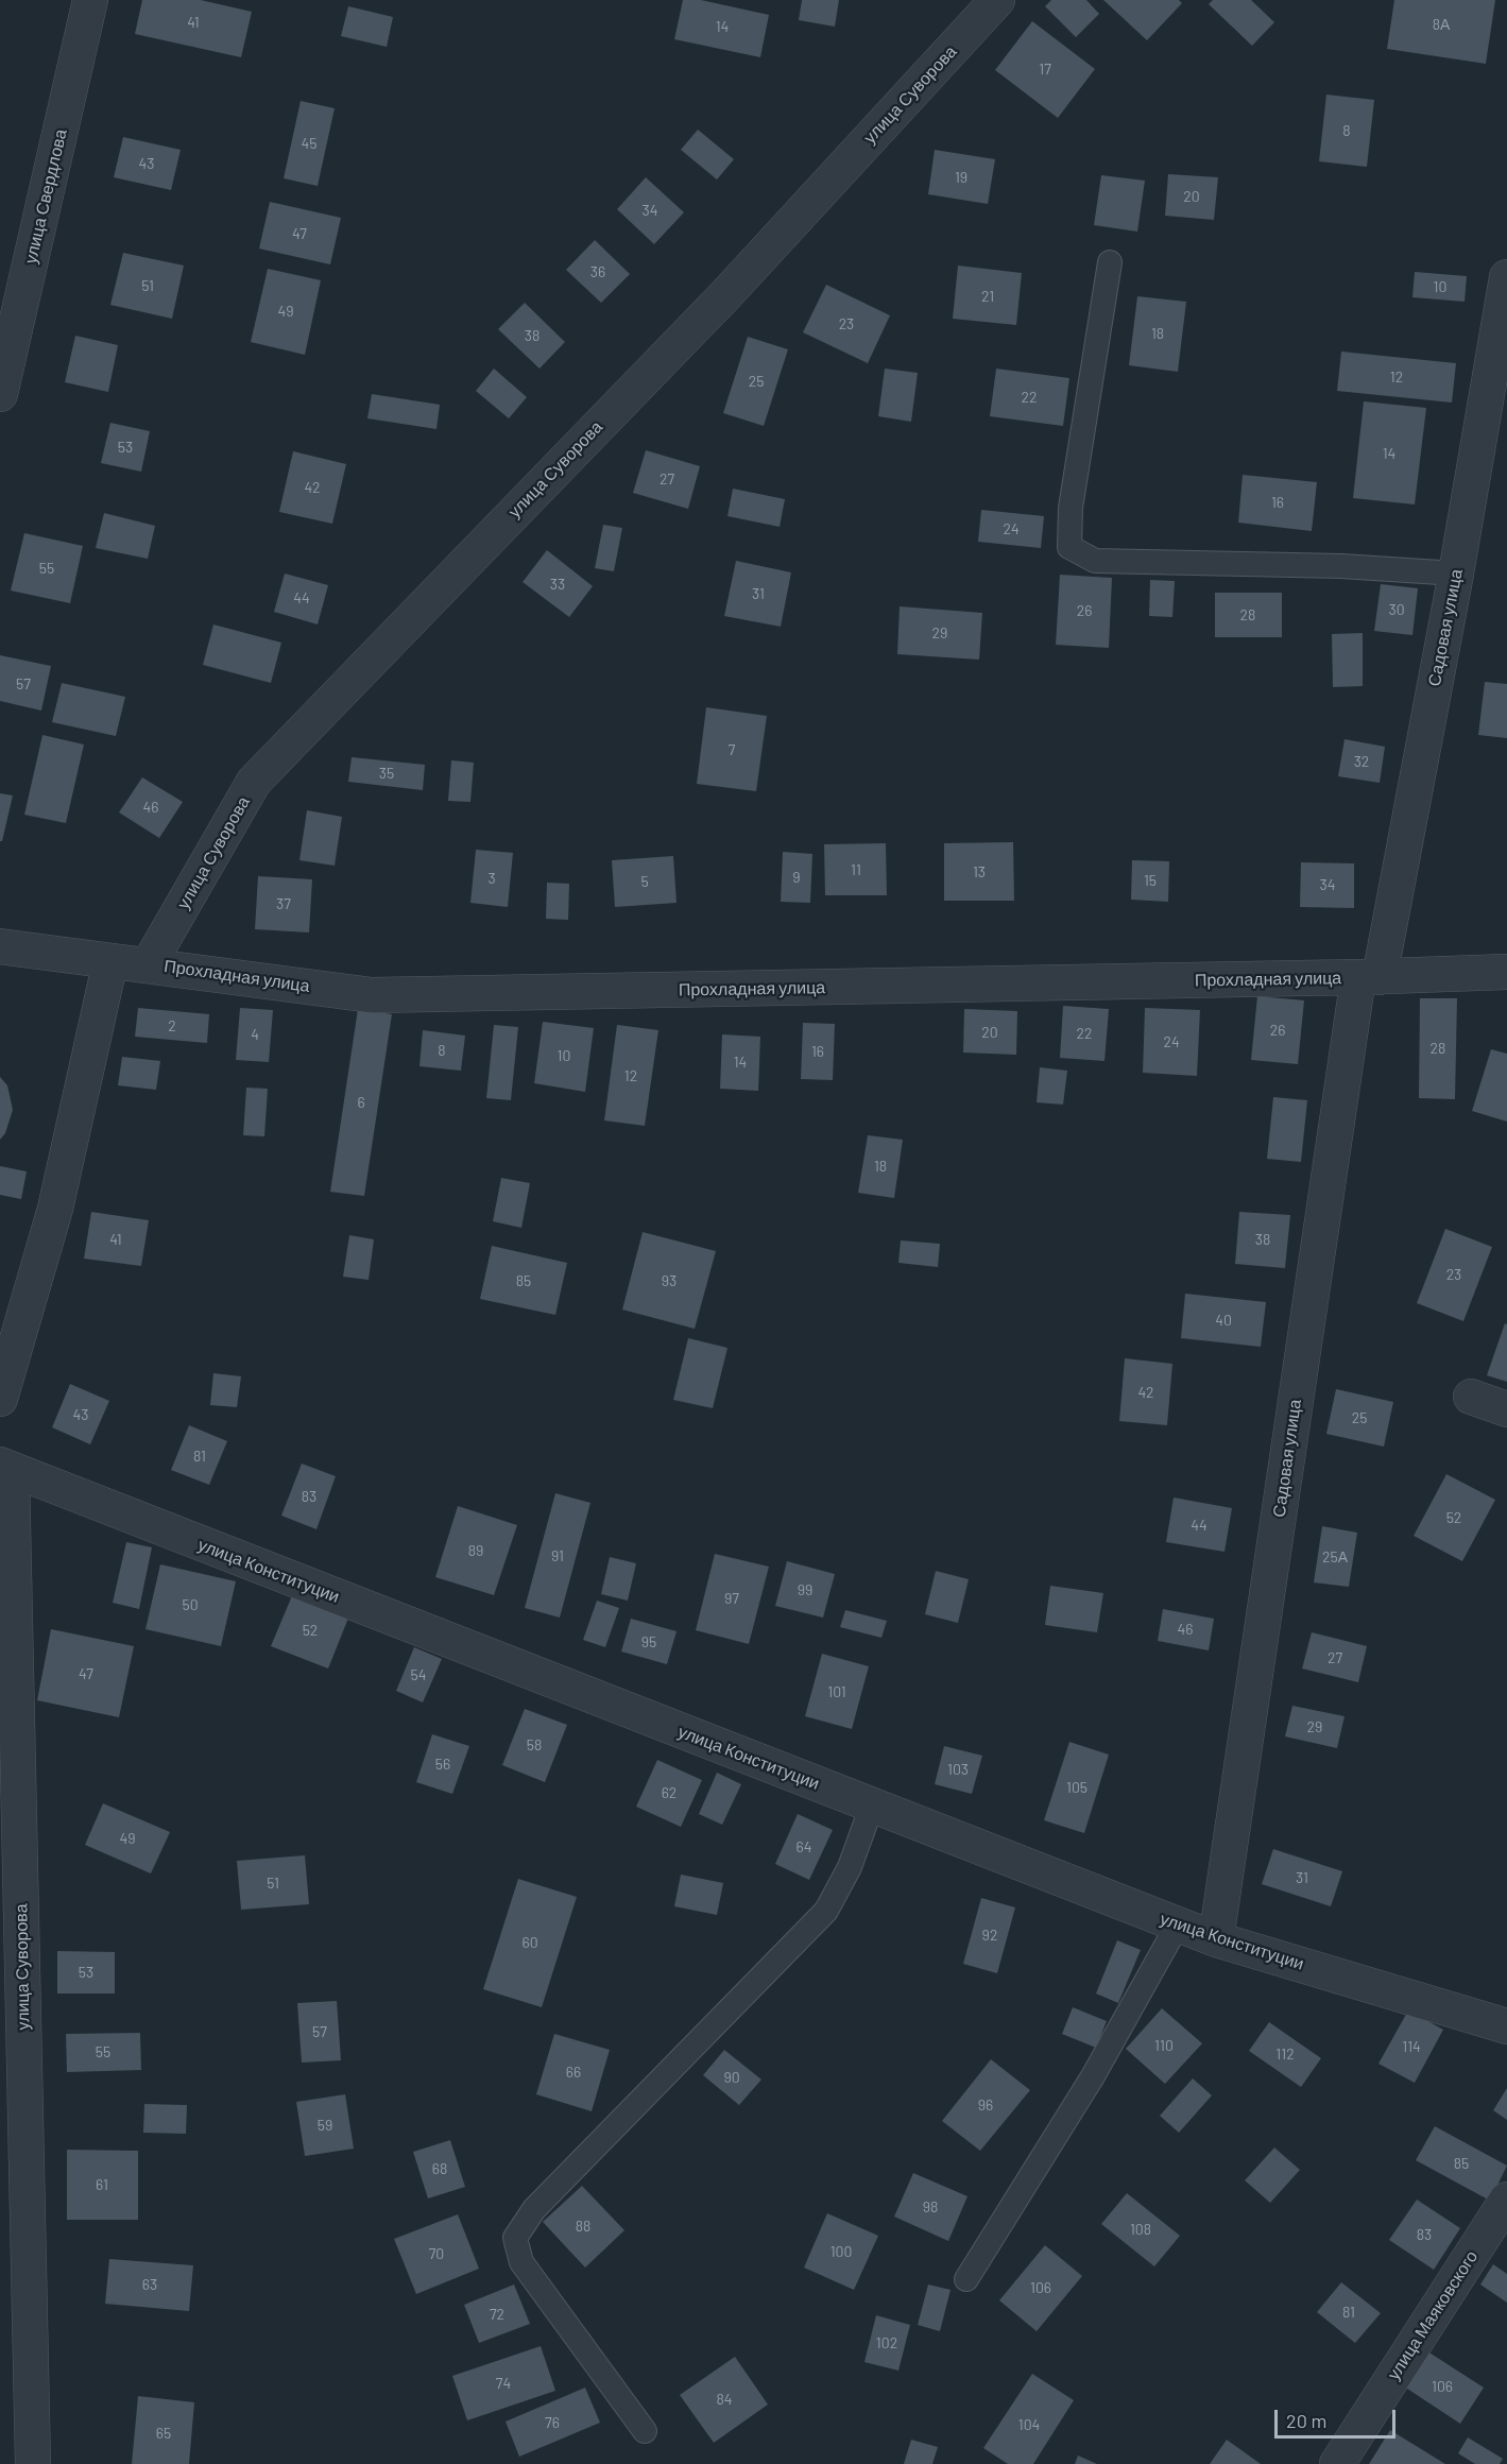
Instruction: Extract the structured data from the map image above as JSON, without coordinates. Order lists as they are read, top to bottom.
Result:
{
  "streets": {
    "street": [
      "улица Суворова",
      "улица Свердлова",
      "Садовая улица",
      "Прохладная улица",
      "улица Конституции",
      "улица Маяковского"
    ]
  },
  "crossings": [
    ["улица Суворова", "Прохладная улица"],
    ["улица Суворова", "улица Конституции"],
    ["Садовая улица", "Прохладная улица"],
    ["Садовая улица", "улица Конституции"]
  ],
  "house_numbers": [
    "41",
    "8А",
    "14",
    "17",
    "8",
    "45",
    "43",
    "19",
    "20",
    "34",
    "47",
    "36",
    "51",
    "10",
    "21",
    "49",
    "23",
    "18",
    "38",
    "12",
    "25",
    "22",
    "53",
    "14",
    "27",
    "42",
    "16",
    "24",
    "55",
    "33",
    "31",
    "44",
    "30",
    "26",
    "28",
    "29",
    "57",
    "7",
    "32",
    "35",
    "46",
    "11",
    "13",
    "9",
    "3",
    "15",
    "5",
    "34",
    "37",
    "2",
    "26",
    "20",
    "22",
    "4",
    "24",
    "28",
    "8",
    "16",
    "10",
    "14",
    "12",
    "6",
    "18",
    "41",
    "38",
    "23",
    "85",
    "93",
    "40",
    "42",
    "43",
    "25",
    "81",
    "83",
    "52",
    "44",
    "89",
    "91",
    "25А",
    "99",
    "97",
    "50",
    "46",
    "52",
    "95",
    "27",
    "47",
    "54",
    "101",
    "29",
    "58",
    "56",
    "103",
    "105",
    "62",
    "49",
    "64",
    "31",
    "51",
    "92",
    "60",
    "53",
    "57",
    "110",
    "114",
    "55",
    "112",
    "66",
    "90",
    "96",
    "59",
    "85",
    "68",
    "61",
    "98",
    "88",
    "108",
    "83",
    "100",
    "70",
    "63",
    "106",
    "81",
    "72",
    "102",
    "74",
    "106",
    "84",
    "76",
    "104",
    "65"
  ],
  "scale_bar": "20 m"
}
